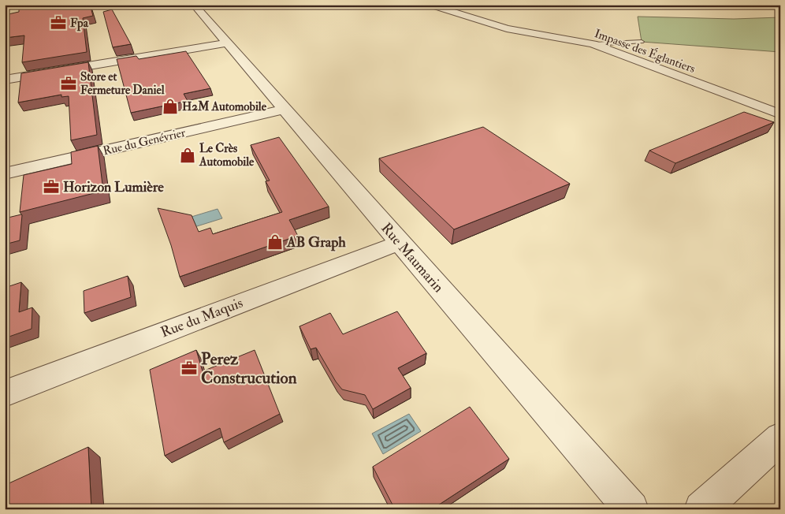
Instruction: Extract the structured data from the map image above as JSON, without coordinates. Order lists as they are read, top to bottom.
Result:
{
  "streets": {
    "street": [
      "Impasse des Églantiers",
      "Rue du Genévrier",
      "Rue Maumarin",
      "Rue du Maquis"
    ]
  },
  "crossings": [
    ["Rue du Genévrier", "Rue Maumarin"],
    ["Rue Maumarin", "Rue du Maquis"]
  ],
  "places": {
    "office": [
      "Fpa",
      "Store et Fermeture Daniel",
      "Horizon Lumière",
      "Perez Construcution"
    ],
    "shop": ["H2M Automobile", "Le Crès Automobile", "AB Graph"]
  }
}
